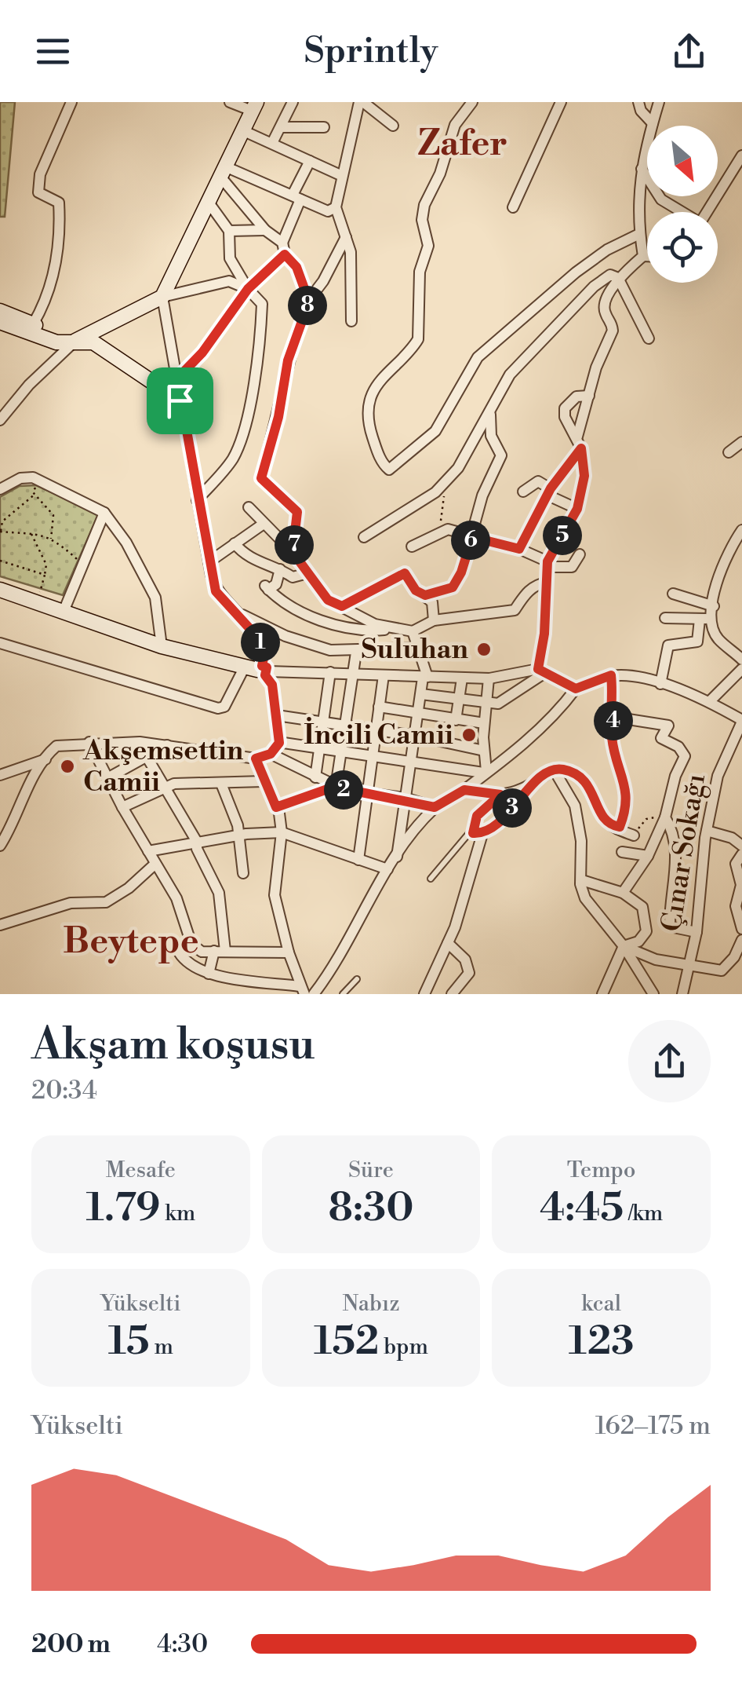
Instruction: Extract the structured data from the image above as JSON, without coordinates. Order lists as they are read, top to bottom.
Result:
{
  "streets": {
    "street": ["Çınar Sokağı"]
  },
  "districts": ["Zafer", "Beytepe"],
  "places": ["Suluhan", "İncili Camii", "Akşemsettin Camii"],
  "north": "bottom right",
  "page": {
    "header": "Sprintly",
    "pins": [
      "8",
      "5",
      "6",
      "7",
      "1",
      "4",
      "2",
      "3"
    ],
    "heading": ["Akşam koşusu", "20:34"],
    "stats": [
      ["Mesafe", "1.79 km"],
      ["Süre", "8:30"],
      ["Tempo", "4:45 /km"],
      ["Yükselti", "15 m"],
      ["Nabız", "152 bpm"],
      ["kcal", "123"]
    ],
    "chart": ["Yükselti", "162–175 m"],
    "list": [
      {
        "name": "200 m",
        "note": "4:30"
      }
    ]
  }
}
